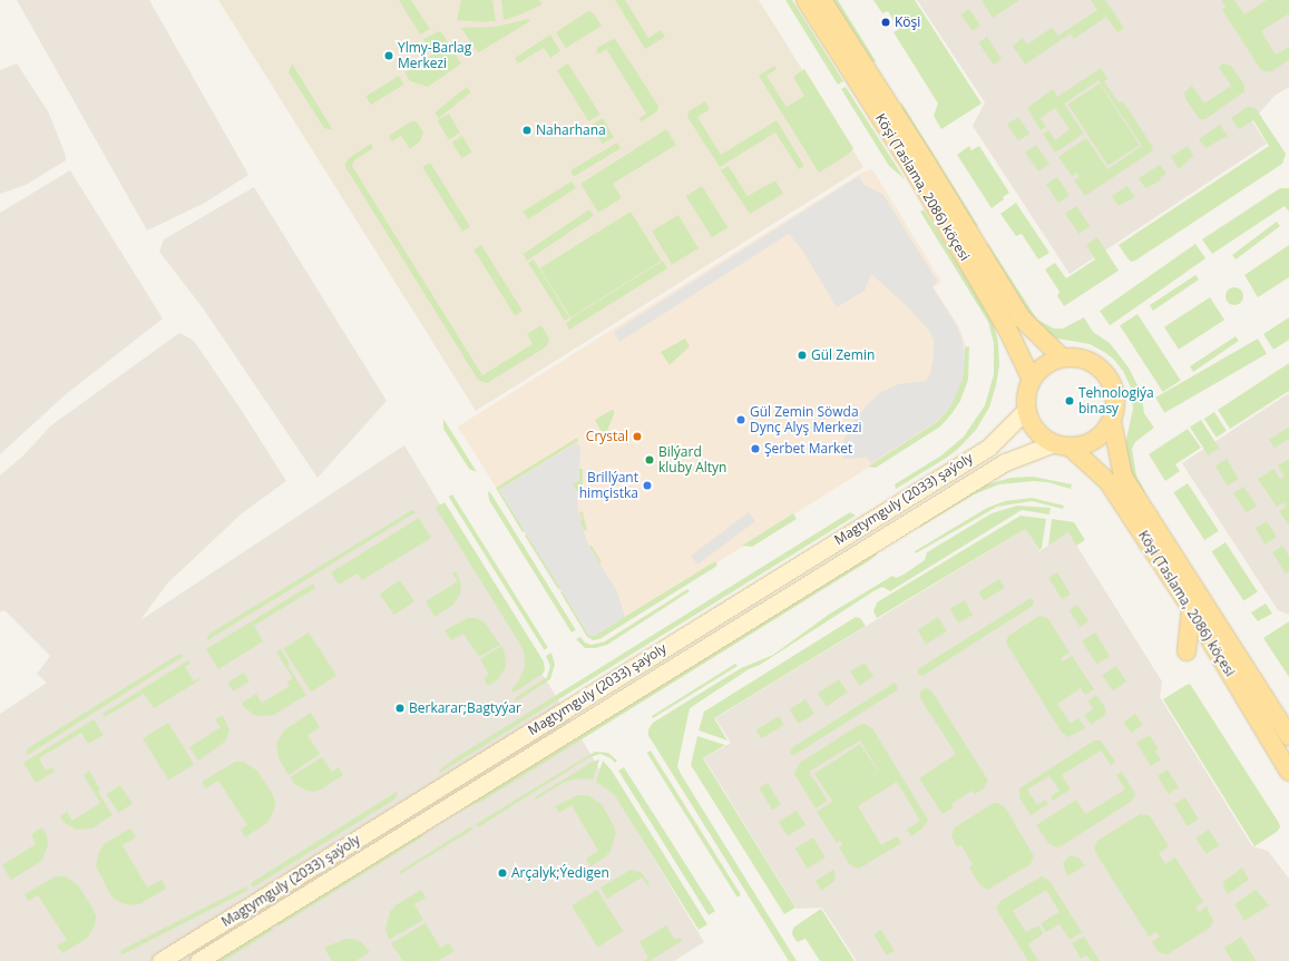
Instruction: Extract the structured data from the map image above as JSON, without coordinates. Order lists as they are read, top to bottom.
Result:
{
  "streets": {
    "main road": ["Köşi (Taslama, 2086) köçesi", "Magtymguly (2033) şaýoly"]
  },
  "crossings": [
    ["Köşi (Taslama, 2086) köçesi", "Magtymguly (2033) şaýoly"]
  ],
  "places": [
    "Köşi",
    "Ylmy-Barlag Merkezi",
    "Naharhana",
    "Gül Zemin",
    "Tehnologiýa binasy",
    "Gül Zemin Söwda Dynç Alyş Merkezi",
    "Crystal",
    "Şerbet Market",
    "Bilýard kluby Altyn",
    "Brillýant himçistka",
    "Berkarar;Bagtyýar",
    "Arçalyk;Ýedigen"
  ]
}
